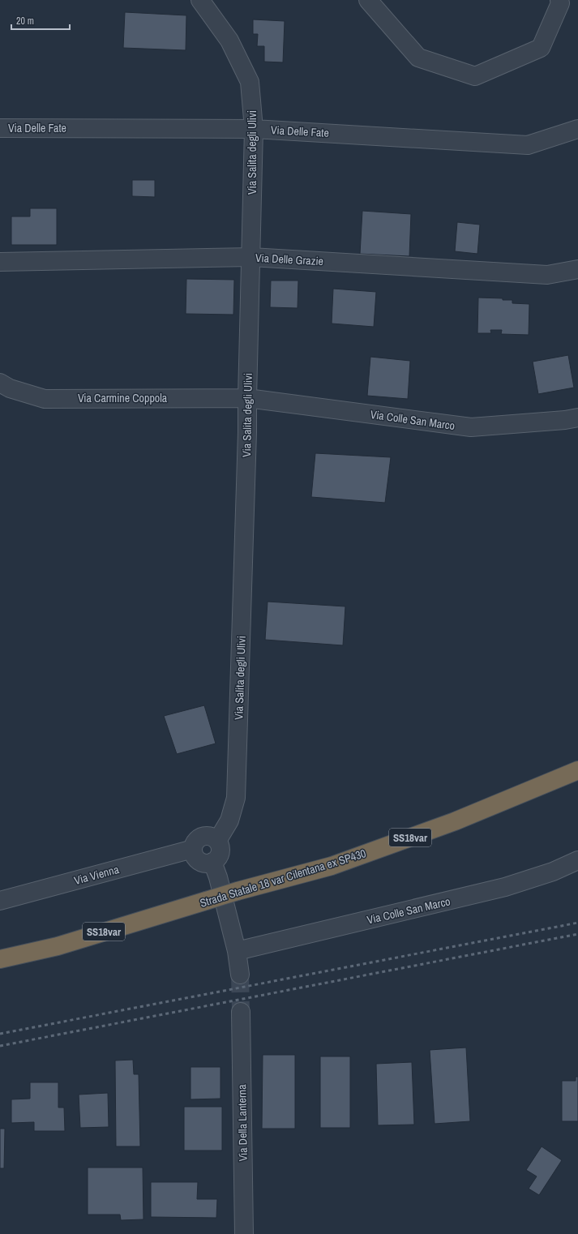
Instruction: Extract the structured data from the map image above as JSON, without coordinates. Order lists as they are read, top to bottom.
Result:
{
  "streets": {
    "highway": ["SS18var", "Strada Statale 18 var Cilentana ex SP430"],
    "street": [
      "Via Delle Fate",
      "Via Salita degli Ulivi",
      "Via Delle Grazie",
      "Via Carmine Coppola",
      "Via Colle San Marco",
      "Via Vienna",
      "Via Della Lanterna"
    ]
  },
  "crossings": [
    ["Via Delle Fate", "Via Salita degli Ulivi"],
    ["Via Salita degli Ulivi", "Via Delle Grazie"],
    ["Via Salita degli Ulivi", "Via Carmine Coppola"],
    ["Via Salita degli Ulivi", "Via Colle San Marco"],
    ["Via Salita degli Ulivi", "Via Vienna"],
    ["Via Carmine Coppola", "Via Colle San Marco"]
  ],
  "scale_bar": "20 m"
}
